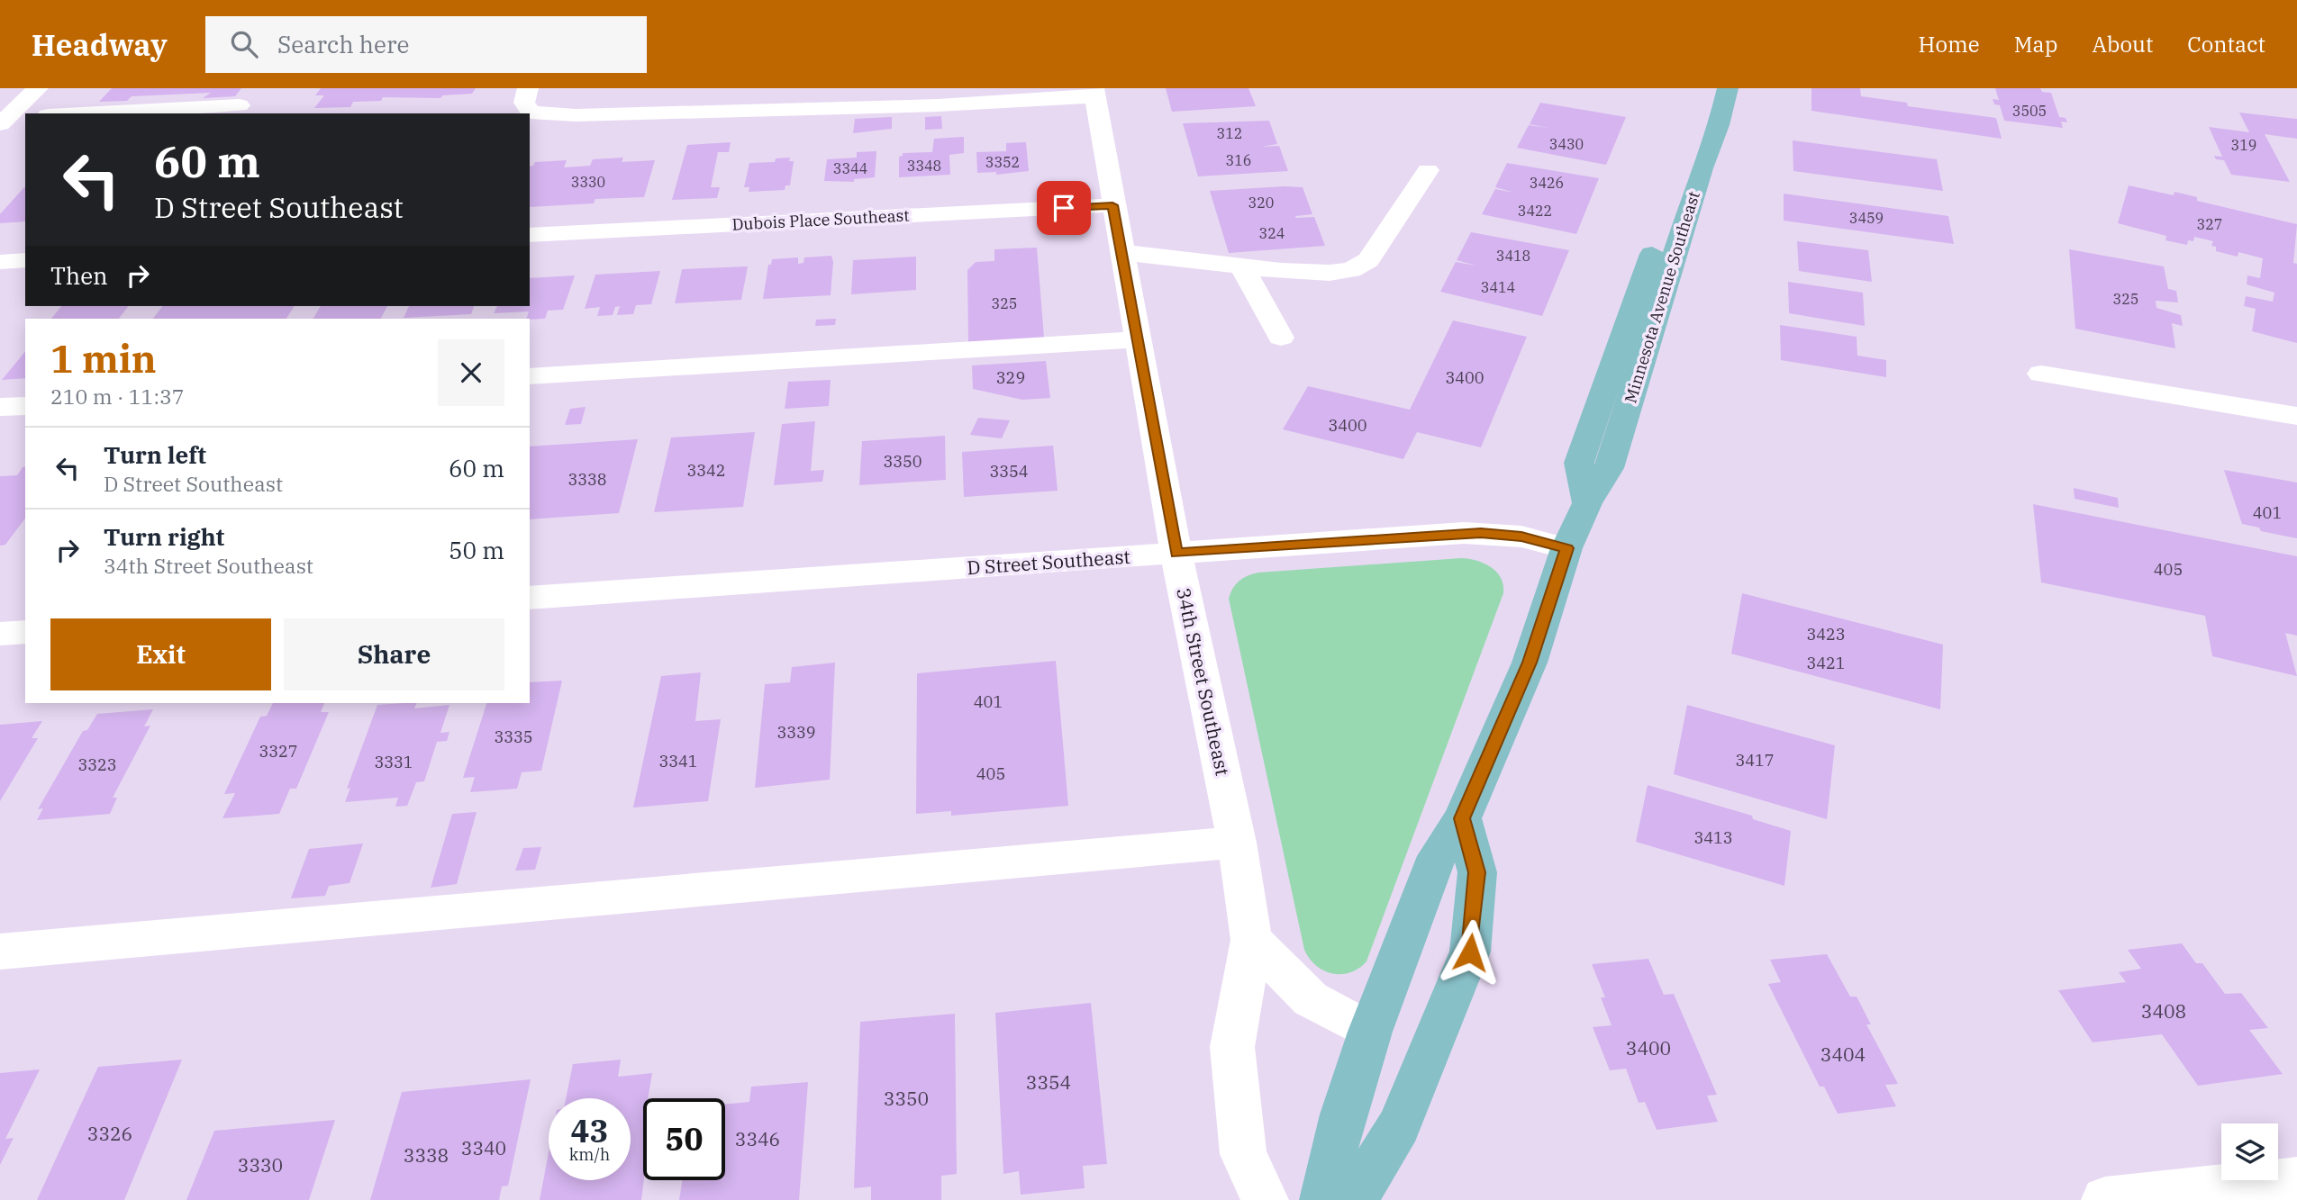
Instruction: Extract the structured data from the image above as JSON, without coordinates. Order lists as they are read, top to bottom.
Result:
{
  "streets": {
    "main road": ["Minnesota Avenue Southeast"],
    "street": ["Dubois Place Southeast", "D Street Southeast", "34th Street Southeast"]
  },
  "crossings": [
    ["Dubois Place Southeast", "34th Street Southeast"],
    ["Minnesota Avenue Southeast", "D Street Southeast"],
    ["D Street Southeast", "34th Street Southeast"]
  ],
  "house_numbers": [
    "3505",
    "312",
    "3430",
    "319",
    "316",
    "3352",
    "3348",
    "3344",
    "3330",
    "3426",
    "320",
    "3422",
    "3459",
    "327",
    "324",
    "3418",
    "3414",
    "325",
    "325",
    "329",
    "3400",
    "3400",
    "3350",
    "3342",
    "3354",
    "3338",
    "401",
    "405",
    "3423",
    "3421",
    "401",
    "3339",
    "3335",
    "3327",
    "3417",
    "3341",
    "3331",
    "3323",
    "405",
    "3413",
    "3408",
    "3400",
    "3404",
    "3354",
    "3350",
    "3326",
    "3346",
    "3340",
    "3338",
    "3330"
  ],
  "page": {
    "header": "Headway",
    "search": "Search here",
    "nav": [
      "Home",
      "Map",
      "About",
      "Contact"
    ],
    "turn": ["60 m", "D Street Southeast"],
    "then": "Then",
    "heading": ["1 min", "210 m · 11:37"],
    "list": [
      {
        "name": "Turn left",
        "note": "D Street Southeast",
        "value": "60 m"
      },
      {
        "name": "Turn right",
        "note": "34th Street Southeast",
        "value": "50 m"
      }
    ],
    "buttons": ["Exit", "Share"],
    "speed": "43 km/h",
    "limit": "50"
  }
}
